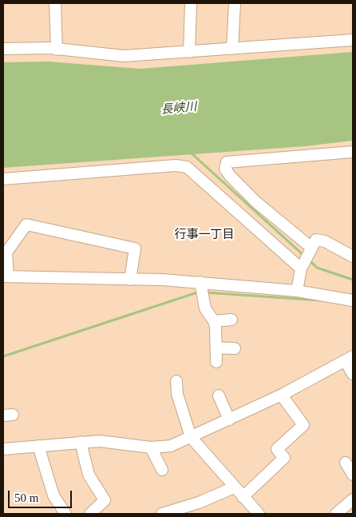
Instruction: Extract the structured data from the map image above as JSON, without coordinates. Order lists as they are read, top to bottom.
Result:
{
  "districts": ["行事一丁目"],
  "water": ["長峡川"],
  "scale_bar": "50 m"
}
